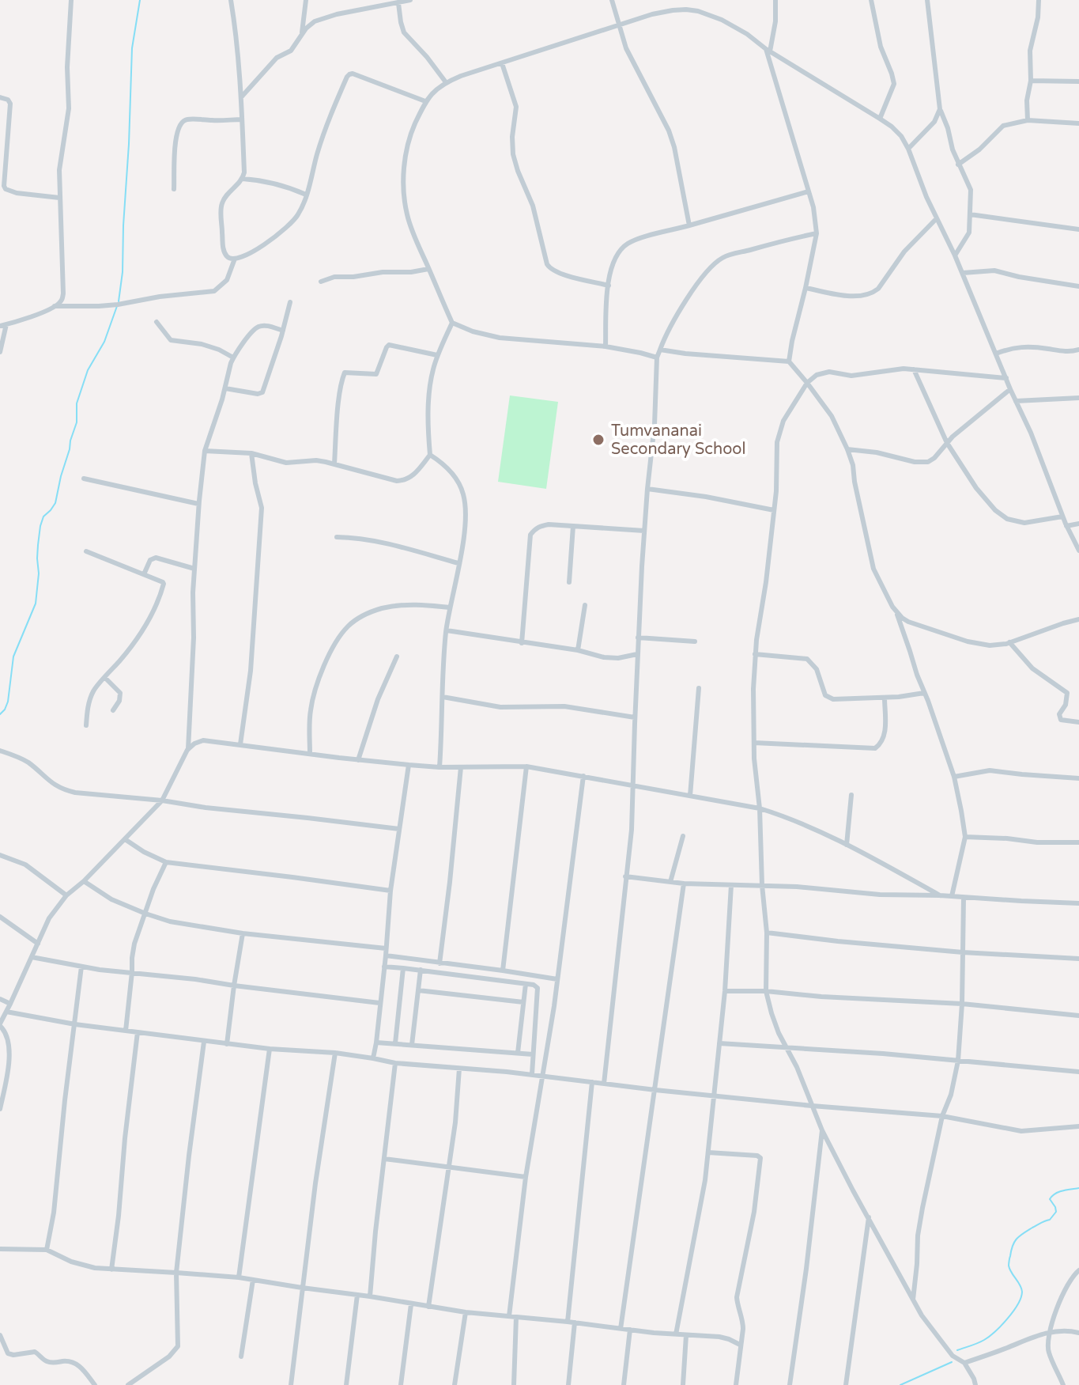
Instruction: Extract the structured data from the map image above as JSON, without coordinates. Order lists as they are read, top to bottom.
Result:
{
  "places": ["Tumvananai Secondary School"]
}
